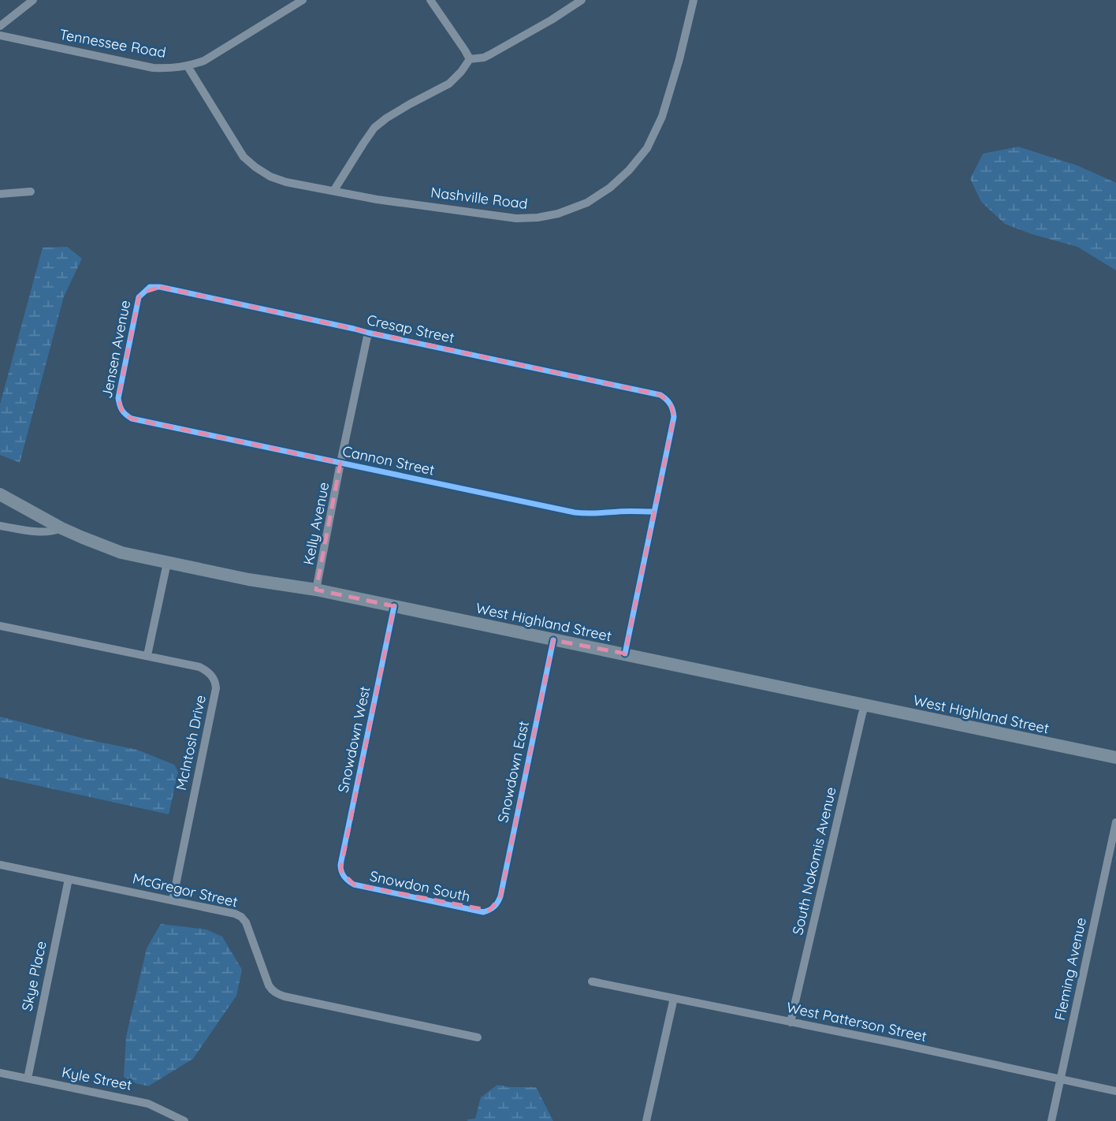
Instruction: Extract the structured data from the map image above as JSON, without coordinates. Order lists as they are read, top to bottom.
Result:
{
  "streets": {
    "street": [
      "Tennessee Road",
      "Nashville Road",
      "Cresap Street",
      "Jensen Avenue",
      "Cannon Street",
      "Kelly Avenue",
      "West Highland Street",
      "Snowdown West",
      "McIntosh Drive",
      "Snowdown East",
      "South Nokomis Avenue",
      "Snowdon South",
      "McGregor Street",
      "Fleming Avenue",
      "Skye Place",
      "West Patterson Street",
      "Kyle Street"
    ]
  },
  "crossings": [
    ["Tennessee Road", "Nashville Road"],
    ["Cresap Street", "Jensen Avenue"],
    ["Cresap Street", "Cannon Street"],
    ["Cresap Street", "Kelly Avenue"],
    ["Jensen Avenue", "Cannon Street"],
    ["Cannon Street", "Kelly Avenue"],
    ["Kelly Avenue", "West Highland Street"],
    ["West Highland Street", "Snowdown West"],
    ["West Highland Street", "Snowdown East"],
    ["West Highland Street", "South Nokomis Avenue"],
    ["Snowdown West", "Snowdon South"],
    ["McIntosh Drive", "McGregor Street"],
    ["Snowdown East", "Snowdon South"],
    ["South Nokomis Avenue", "West Patterson Street"],
    ["McGregor Street", "Skye Place"],
    ["Fleming Avenue", "West Patterson Street"],
    ["Skye Place", "Kyle Street"]
  ]
}
